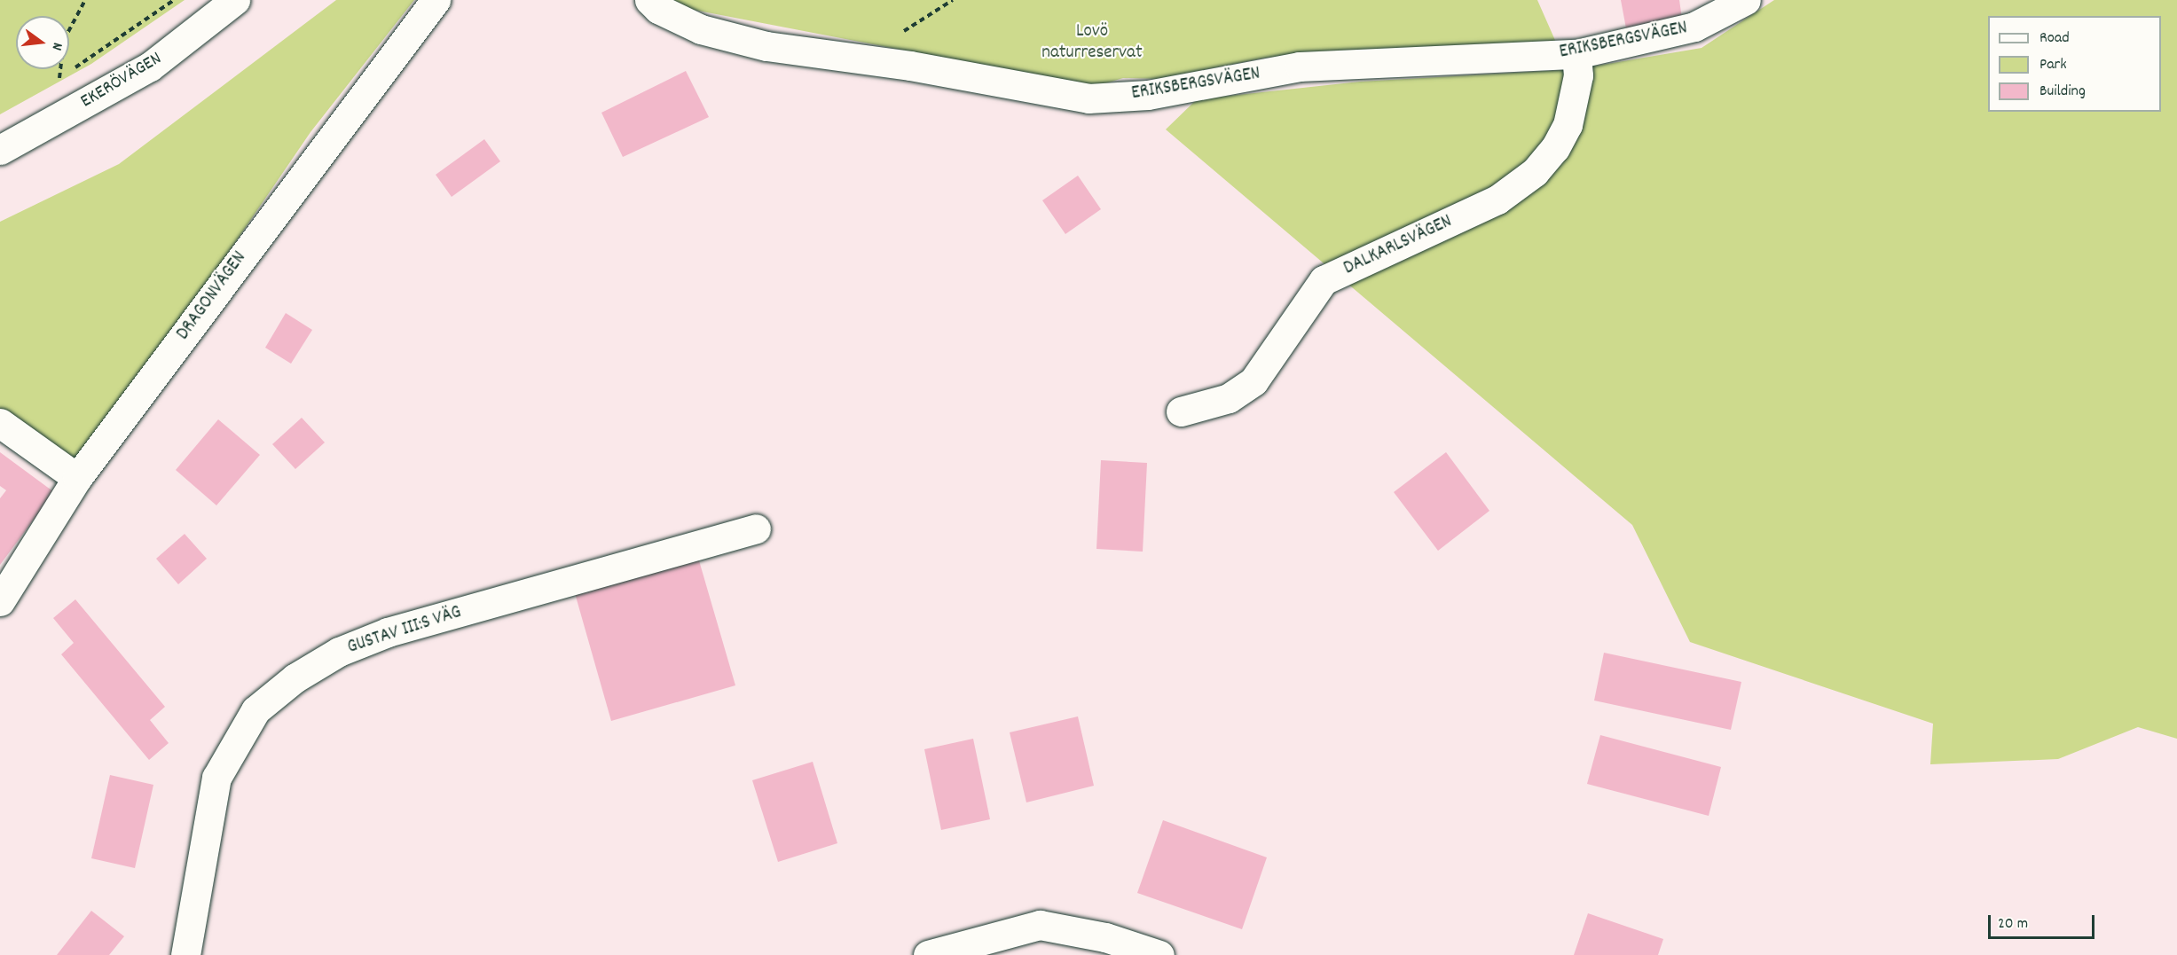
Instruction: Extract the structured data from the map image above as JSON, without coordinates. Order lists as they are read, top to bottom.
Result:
{
  "streets": {
    "street": [
      "ERIKSBERGSVÄGEN",
      "EKERÖVÄGEN",
      "DALKARLSVÄGEN",
      "DRAGONVÄGEN",
      "GUSTAV III:S VÄG"
    ]
  },
  "crossings": [
    ["ERIKSBERGSVÄGEN", "DALKARLSVÄGEN"]
  ],
  "parks": ["Lovö naturreservat"],
  "legend": ["Road", "Park", "Building"],
  "scale_bar": "20 m",
  "north": "right"
}
